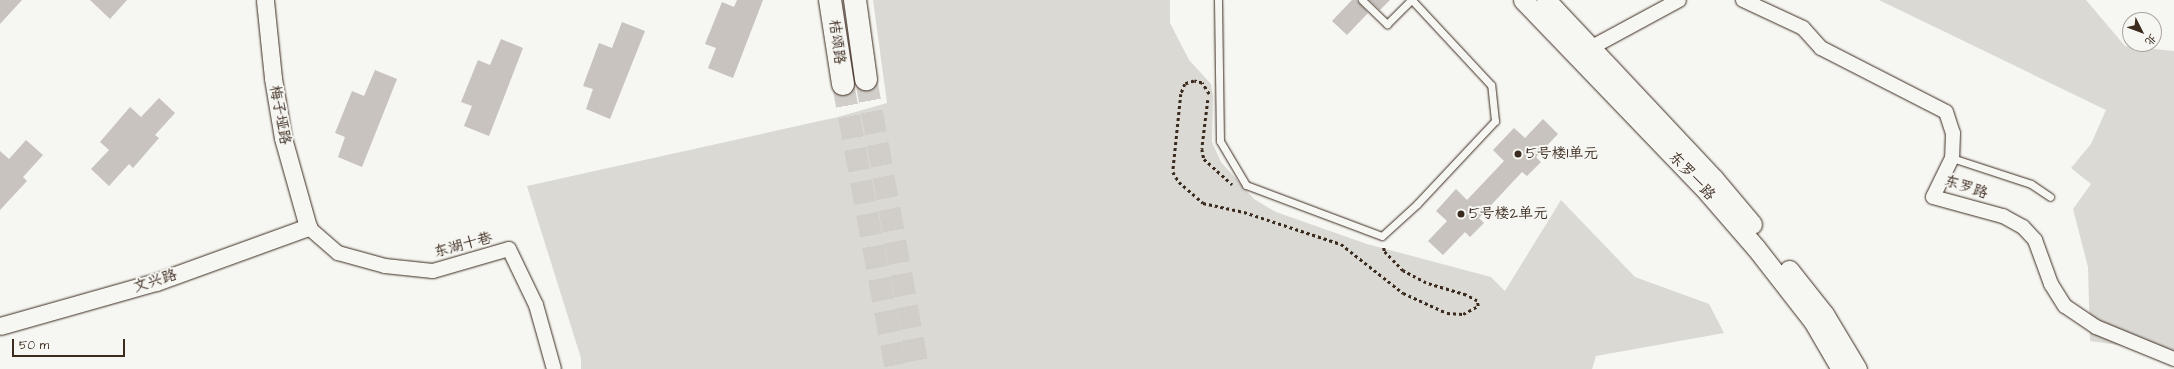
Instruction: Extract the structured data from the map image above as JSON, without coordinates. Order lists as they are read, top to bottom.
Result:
{
  "streets": {
    "main road": ["桔颂路", "东罗一路"],
    "street": [
      "梅子垭路",
      "东罗路",
      "东湖十巷",
      "文兴路"
    ]
  },
  "crossings": [
    ["梅子垭路", "东湖十巷"],
    ["梅子垭路", "文兴路"],
    ["东湖十巷", "文兴路"]
  ],
  "places": ["5号楼1单元", "5号楼2单元"],
  "scale_bar": "50 m",
  "north": "bottom right"
}
